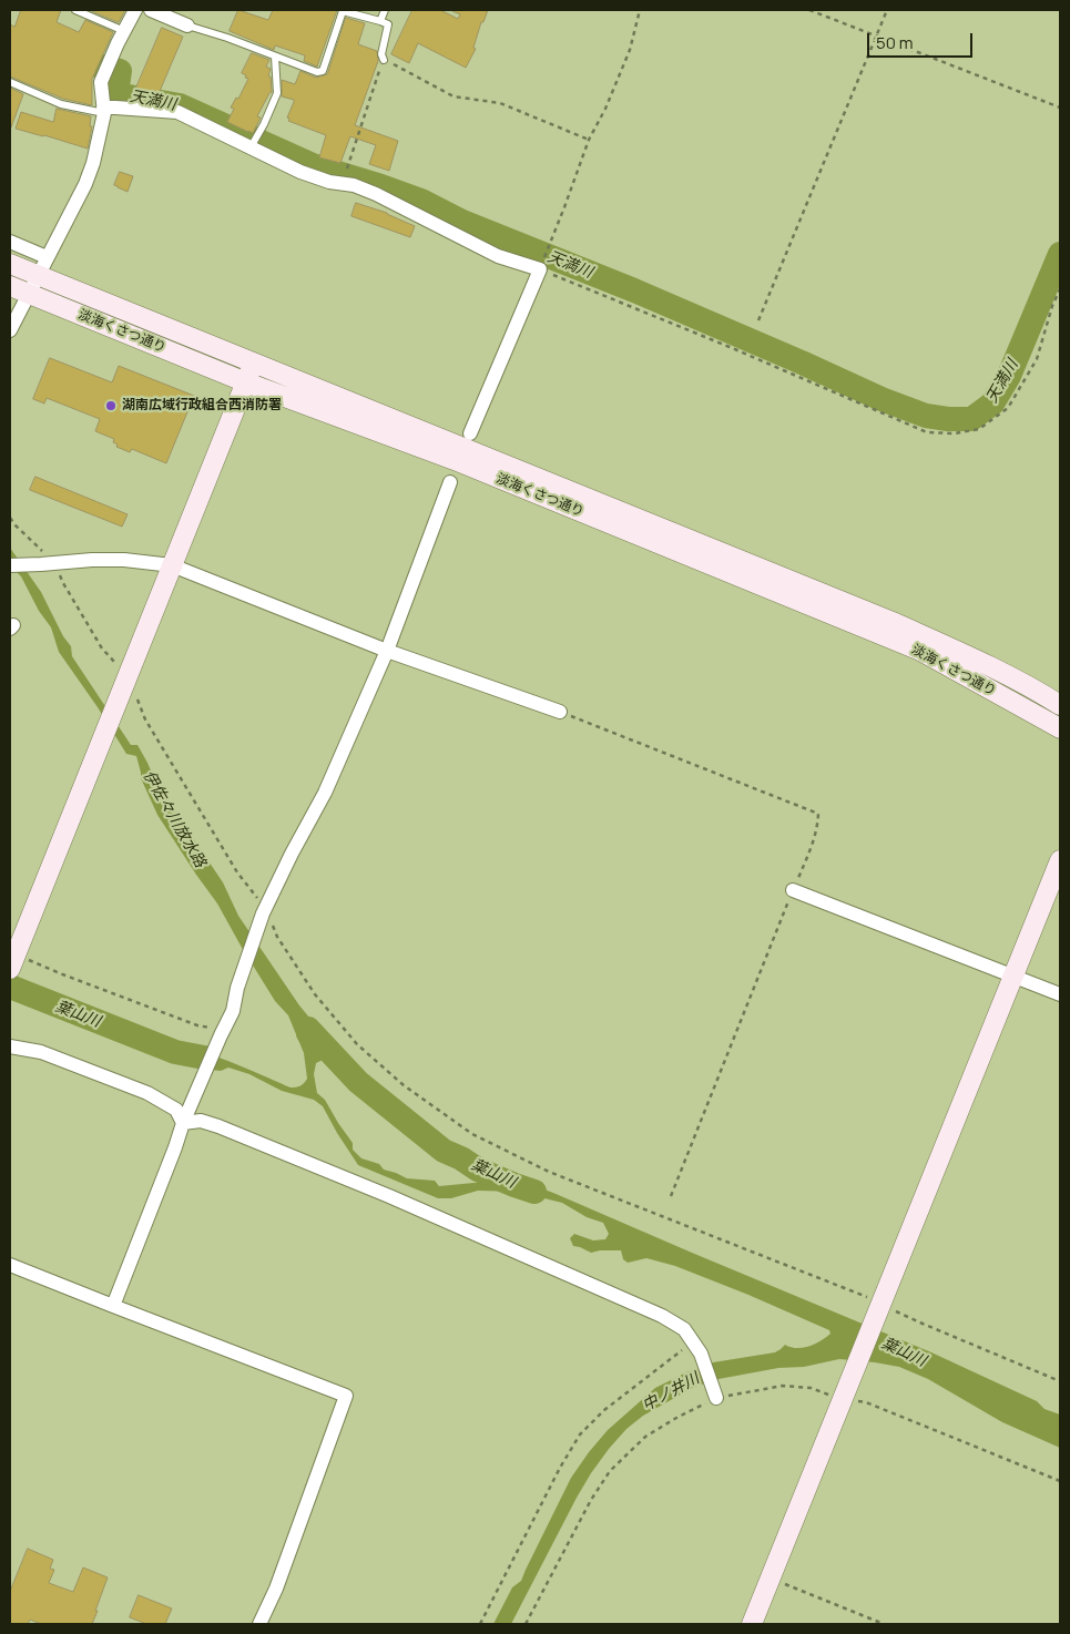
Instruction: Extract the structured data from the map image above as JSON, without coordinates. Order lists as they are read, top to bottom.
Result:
{
  "streets": {
    "street": ["淡海くさつ通り"]
  },
  "water": [
    "天満川",
    "伊佐々川放水路",
    "葉山川",
    "中ノ井川"
  ],
  "places": ["湖南広域行政組合西消防署"],
  "scale_bar": "50 m"
}
